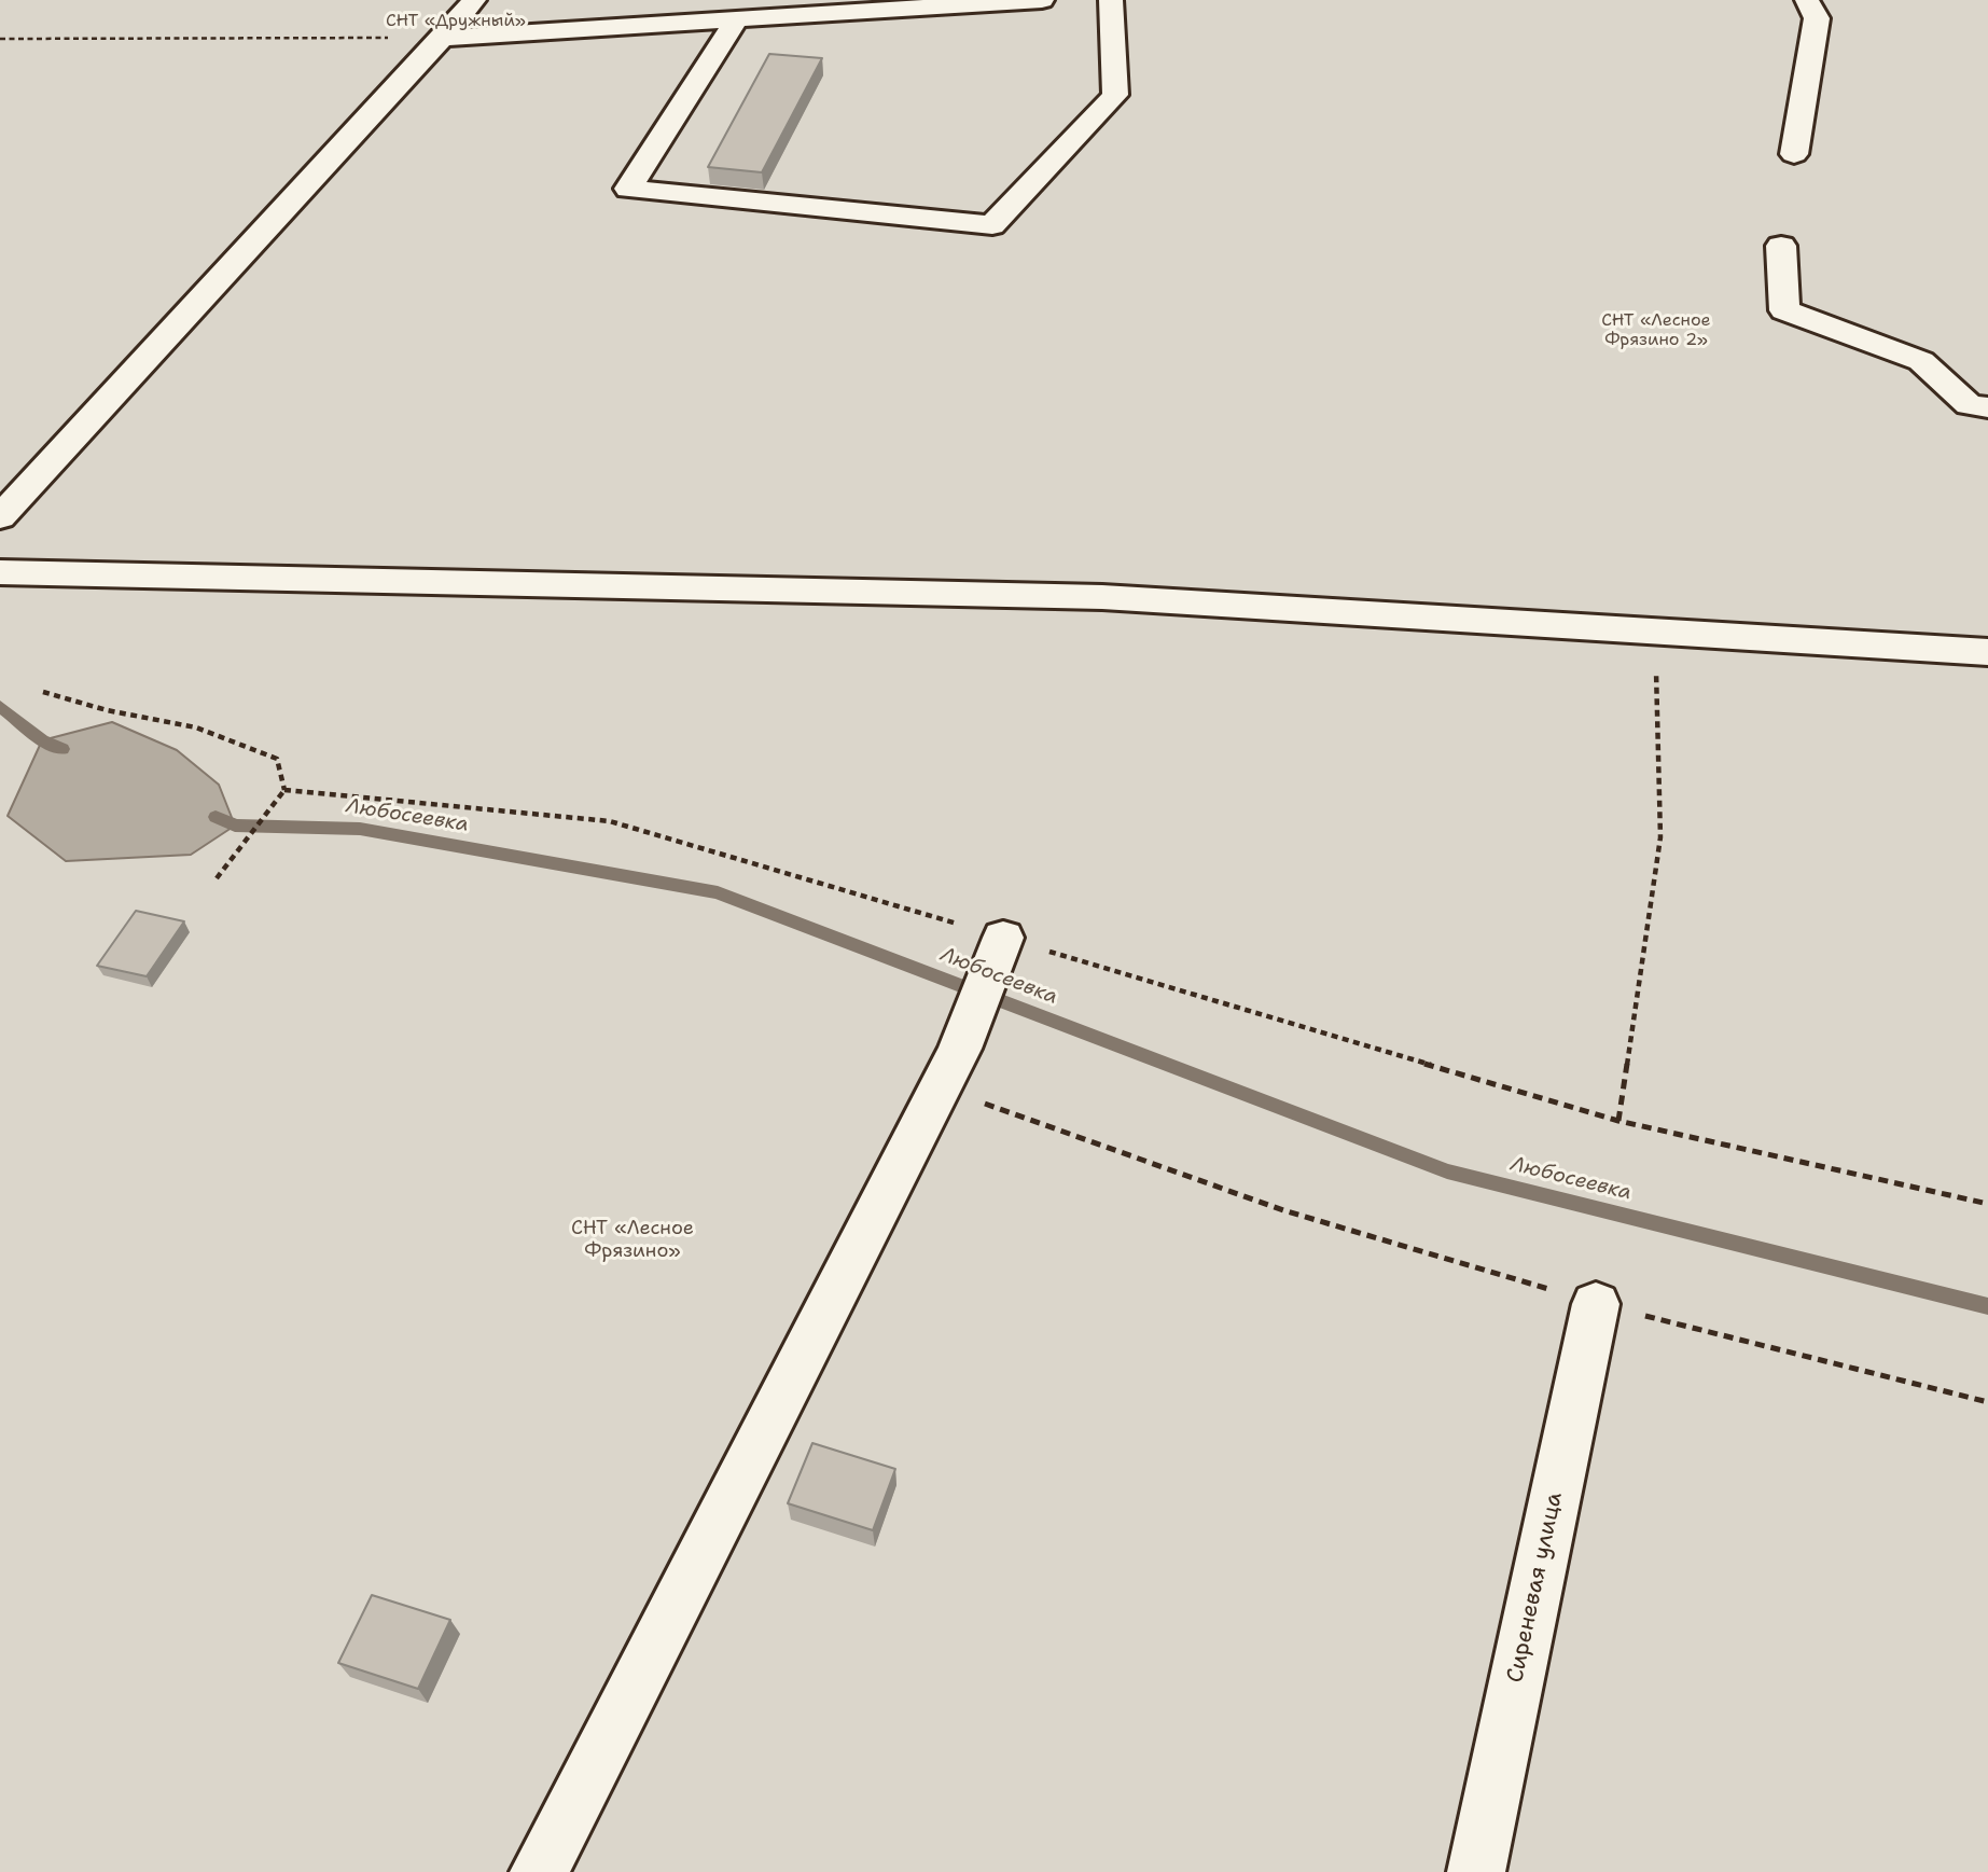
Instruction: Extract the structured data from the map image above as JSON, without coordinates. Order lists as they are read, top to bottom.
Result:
{
  "streets": {
    "street": ["Сиреневая улица"]
  },
  "water": ["Любосеевка"],
  "parks": ["СНТ «Дружный»", "СНТ «Лесное Фрязино 2»", "СНТ «Лесное Фрязино»"]
}
